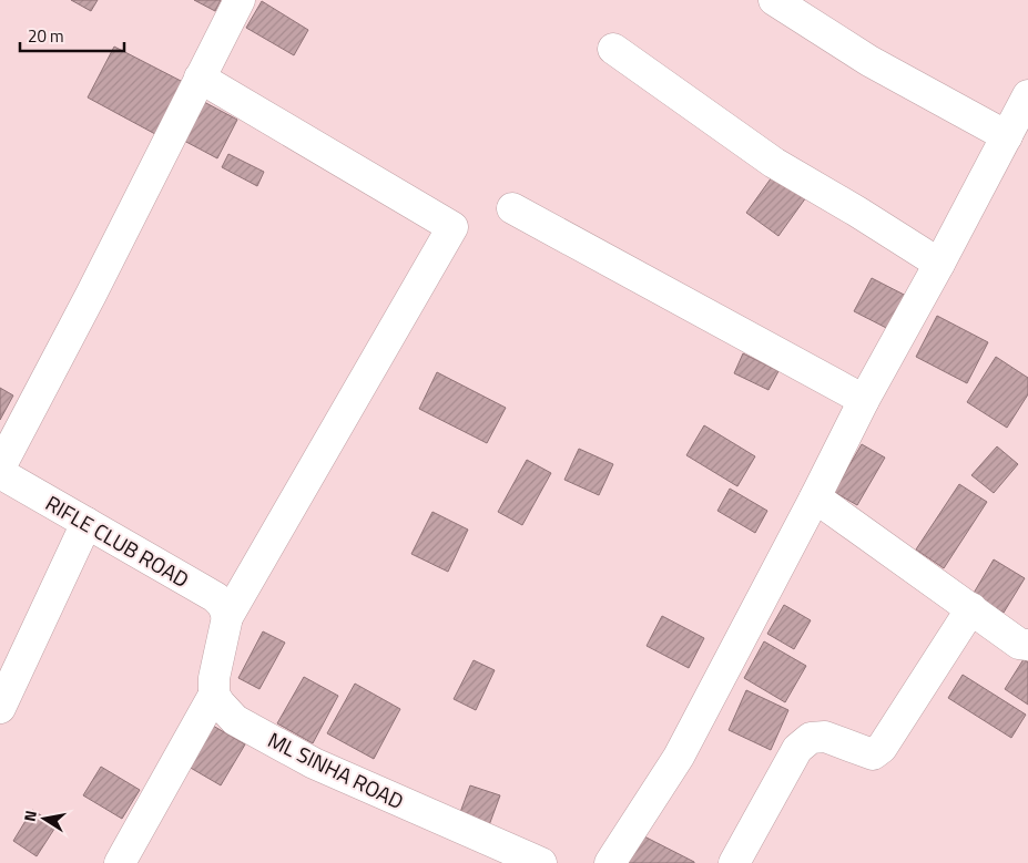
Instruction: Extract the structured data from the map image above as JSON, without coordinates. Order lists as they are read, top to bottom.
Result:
{
  "streets": {
    "street": ["RIFLE CLUB ROAD", "ML SINHA ROAD"]
  },
  "scale_bar": "20 m",
  "north": "left"
}
